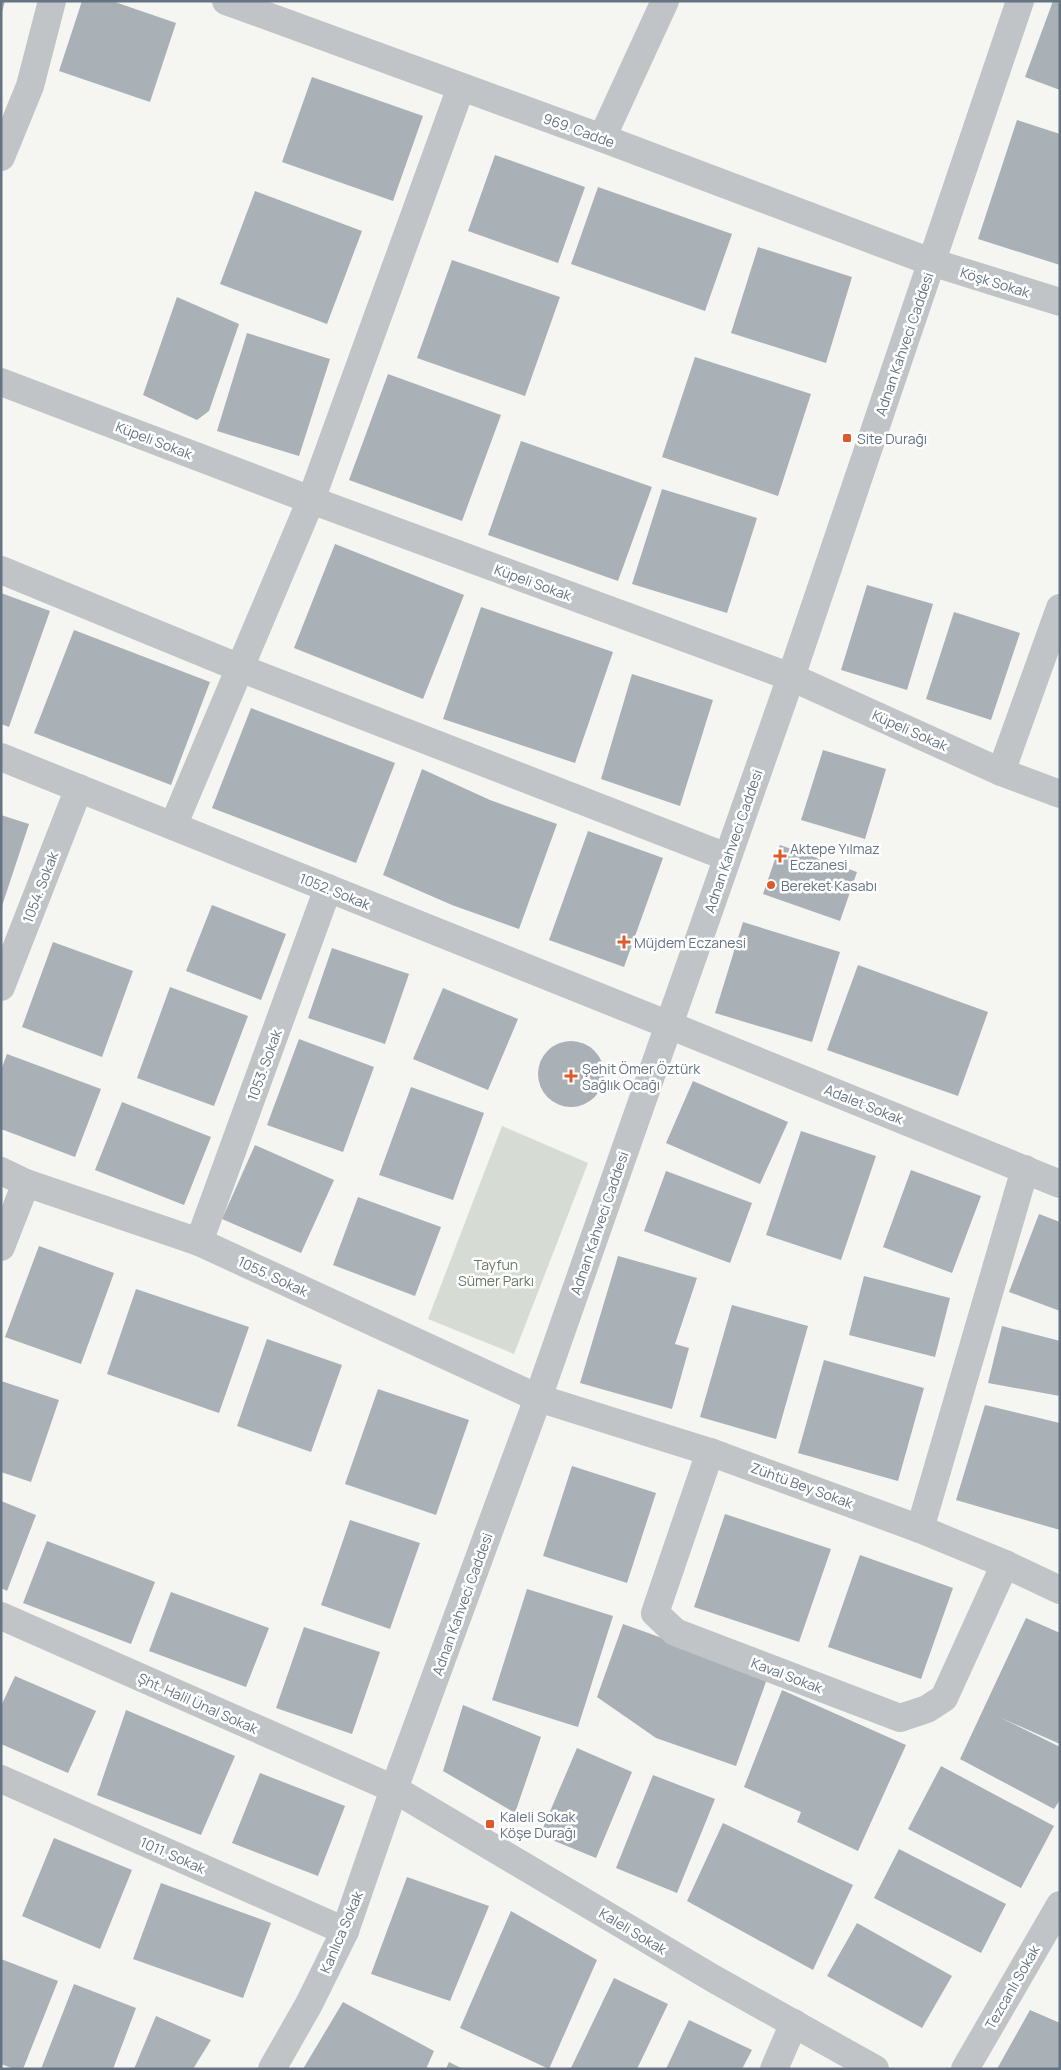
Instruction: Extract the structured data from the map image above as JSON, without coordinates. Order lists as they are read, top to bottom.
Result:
{
  "streets": {
    "street": [
      "969. Cadde",
      "Köşk Sokak",
      "Adnan Kahveci Caddesi",
      "Küpeli Sokak",
      "1054. Sokak",
      "1052. Sokak",
      "1053. Sokak",
      "Adalet Sokak",
      "1055. Sokak",
      "Zühtü Bey Sokak",
      "Kaval Sokak",
      "Şht. Halil Ünal Sokak",
      "1011. Sokak",
      "Kaleli Sokak",
      "Kanlıca Sokak",
      "Tezcanlı Sokak"
    ]
  },
  "crossings": [
    ["969. Cadde", "Köşk Sokak"],
    ["969. Cadde", "Adnan Kahveci Caddesi"],
    ["Köşk Sokak", "Adnan Kahveci Caddesi"],
    ["Adnan Kahveci Caddesi", "Küpeli Sokak"],
    ["Adnan Kahveci Caddesi", "1052. Sokak"],
    ["Adnan Kahveci Caddesi", "Adalet Sokak"],
    ["Adnan Kahveci Caddesi", "1055. Sokak"],
    ["Adnan Kahveci Caddesi", "Zühtü Bey Sokak"],
    ["Adnan Kahveci Caddesi", "Şht. Halil Ünal Sokak"],
    ["Adnan Kahveci Caddesi", "Kaleli Sokak"],
    ["Adnan Kahveci Caddesi", "Kanlıca Sokak"],
    ["1054. Sokak", "1052. Sokak"],
    ["1052. Sokak", "1053. Sokak"],
    ["1052. Sokak", "Adalet Sokak"],
    ["1053. Sokak", "1055. Sokak"],
    ["1055. Sokak", "Zühtü Bey Sokak"],
    ["Zühtü Bey Sokak", "Kaval Sokak"],
    ["Şht. Halil Ünal Sokak", "Kaleli Sokak"],
    ["Şht. Halil Ünal Sokak", "Kanlıca Sokak"],
    ["1011. Sokak", "Kanlıca Sokak"],
    ["Kaleli Sokak", "Kanlıca Sokak"]
  ],
  "parks": ["Tayfun Sümer Parkı"],
  "places": {
    "transit": ["Site Durağı", "Kaleli Sokak Köşe Durağı"],
    "health": ["Aktepe Yılmaz Eczanesi", "Müjdem Eczanesi", "Şehit Ömer Öztürk Sağlık Ocağı"],
    "other": ["Bereket Kasabı"]
  }
}
